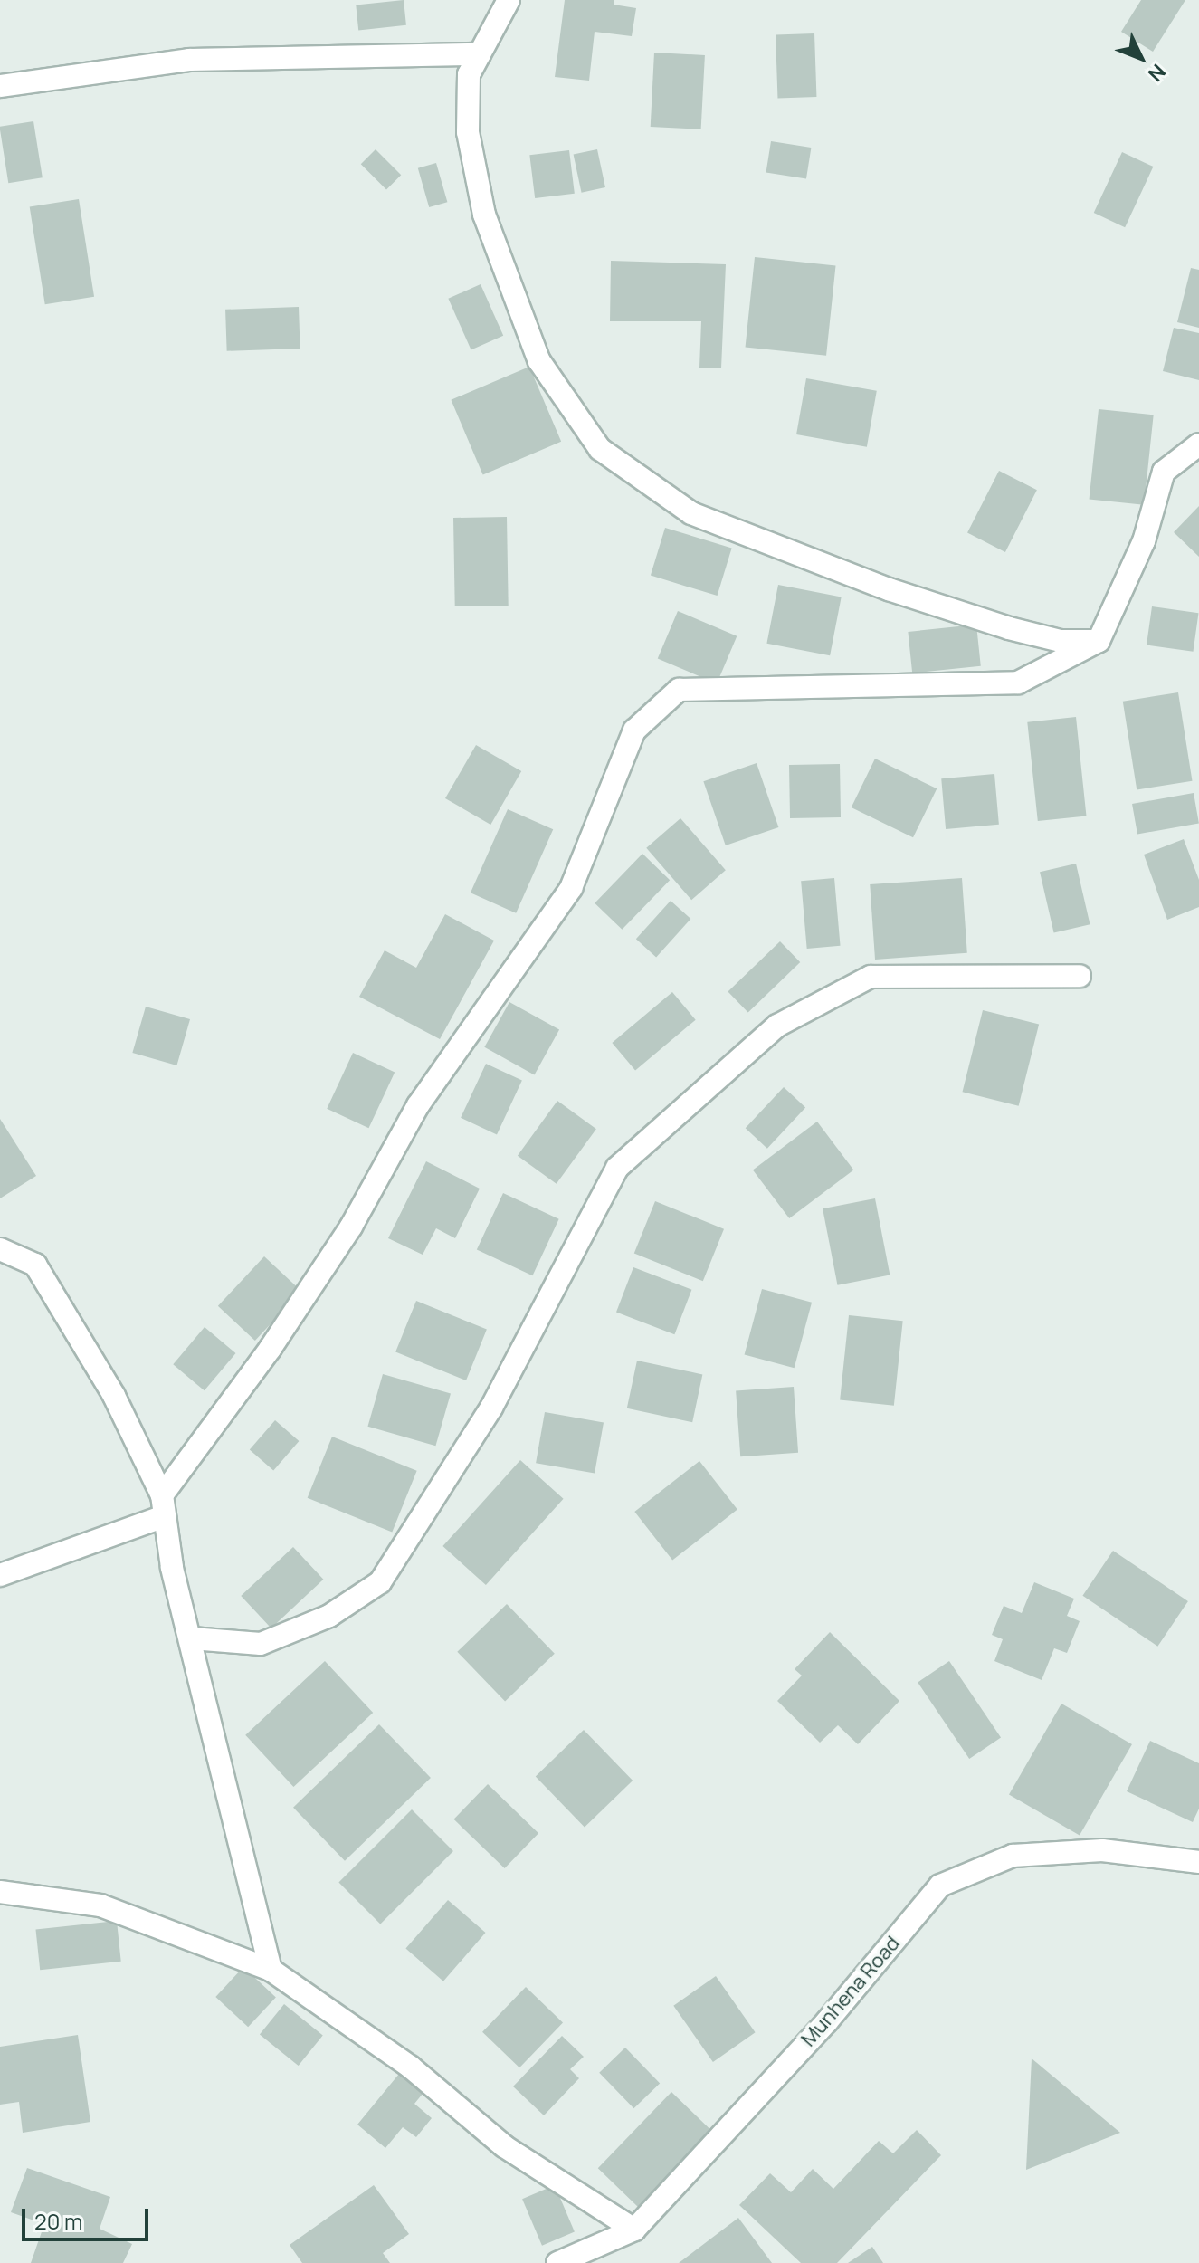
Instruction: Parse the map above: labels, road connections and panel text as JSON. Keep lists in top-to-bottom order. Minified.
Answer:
{"streets":{"street":["Munhena Road"]},"scale_bar":"20 m","north":"bottom right"}
